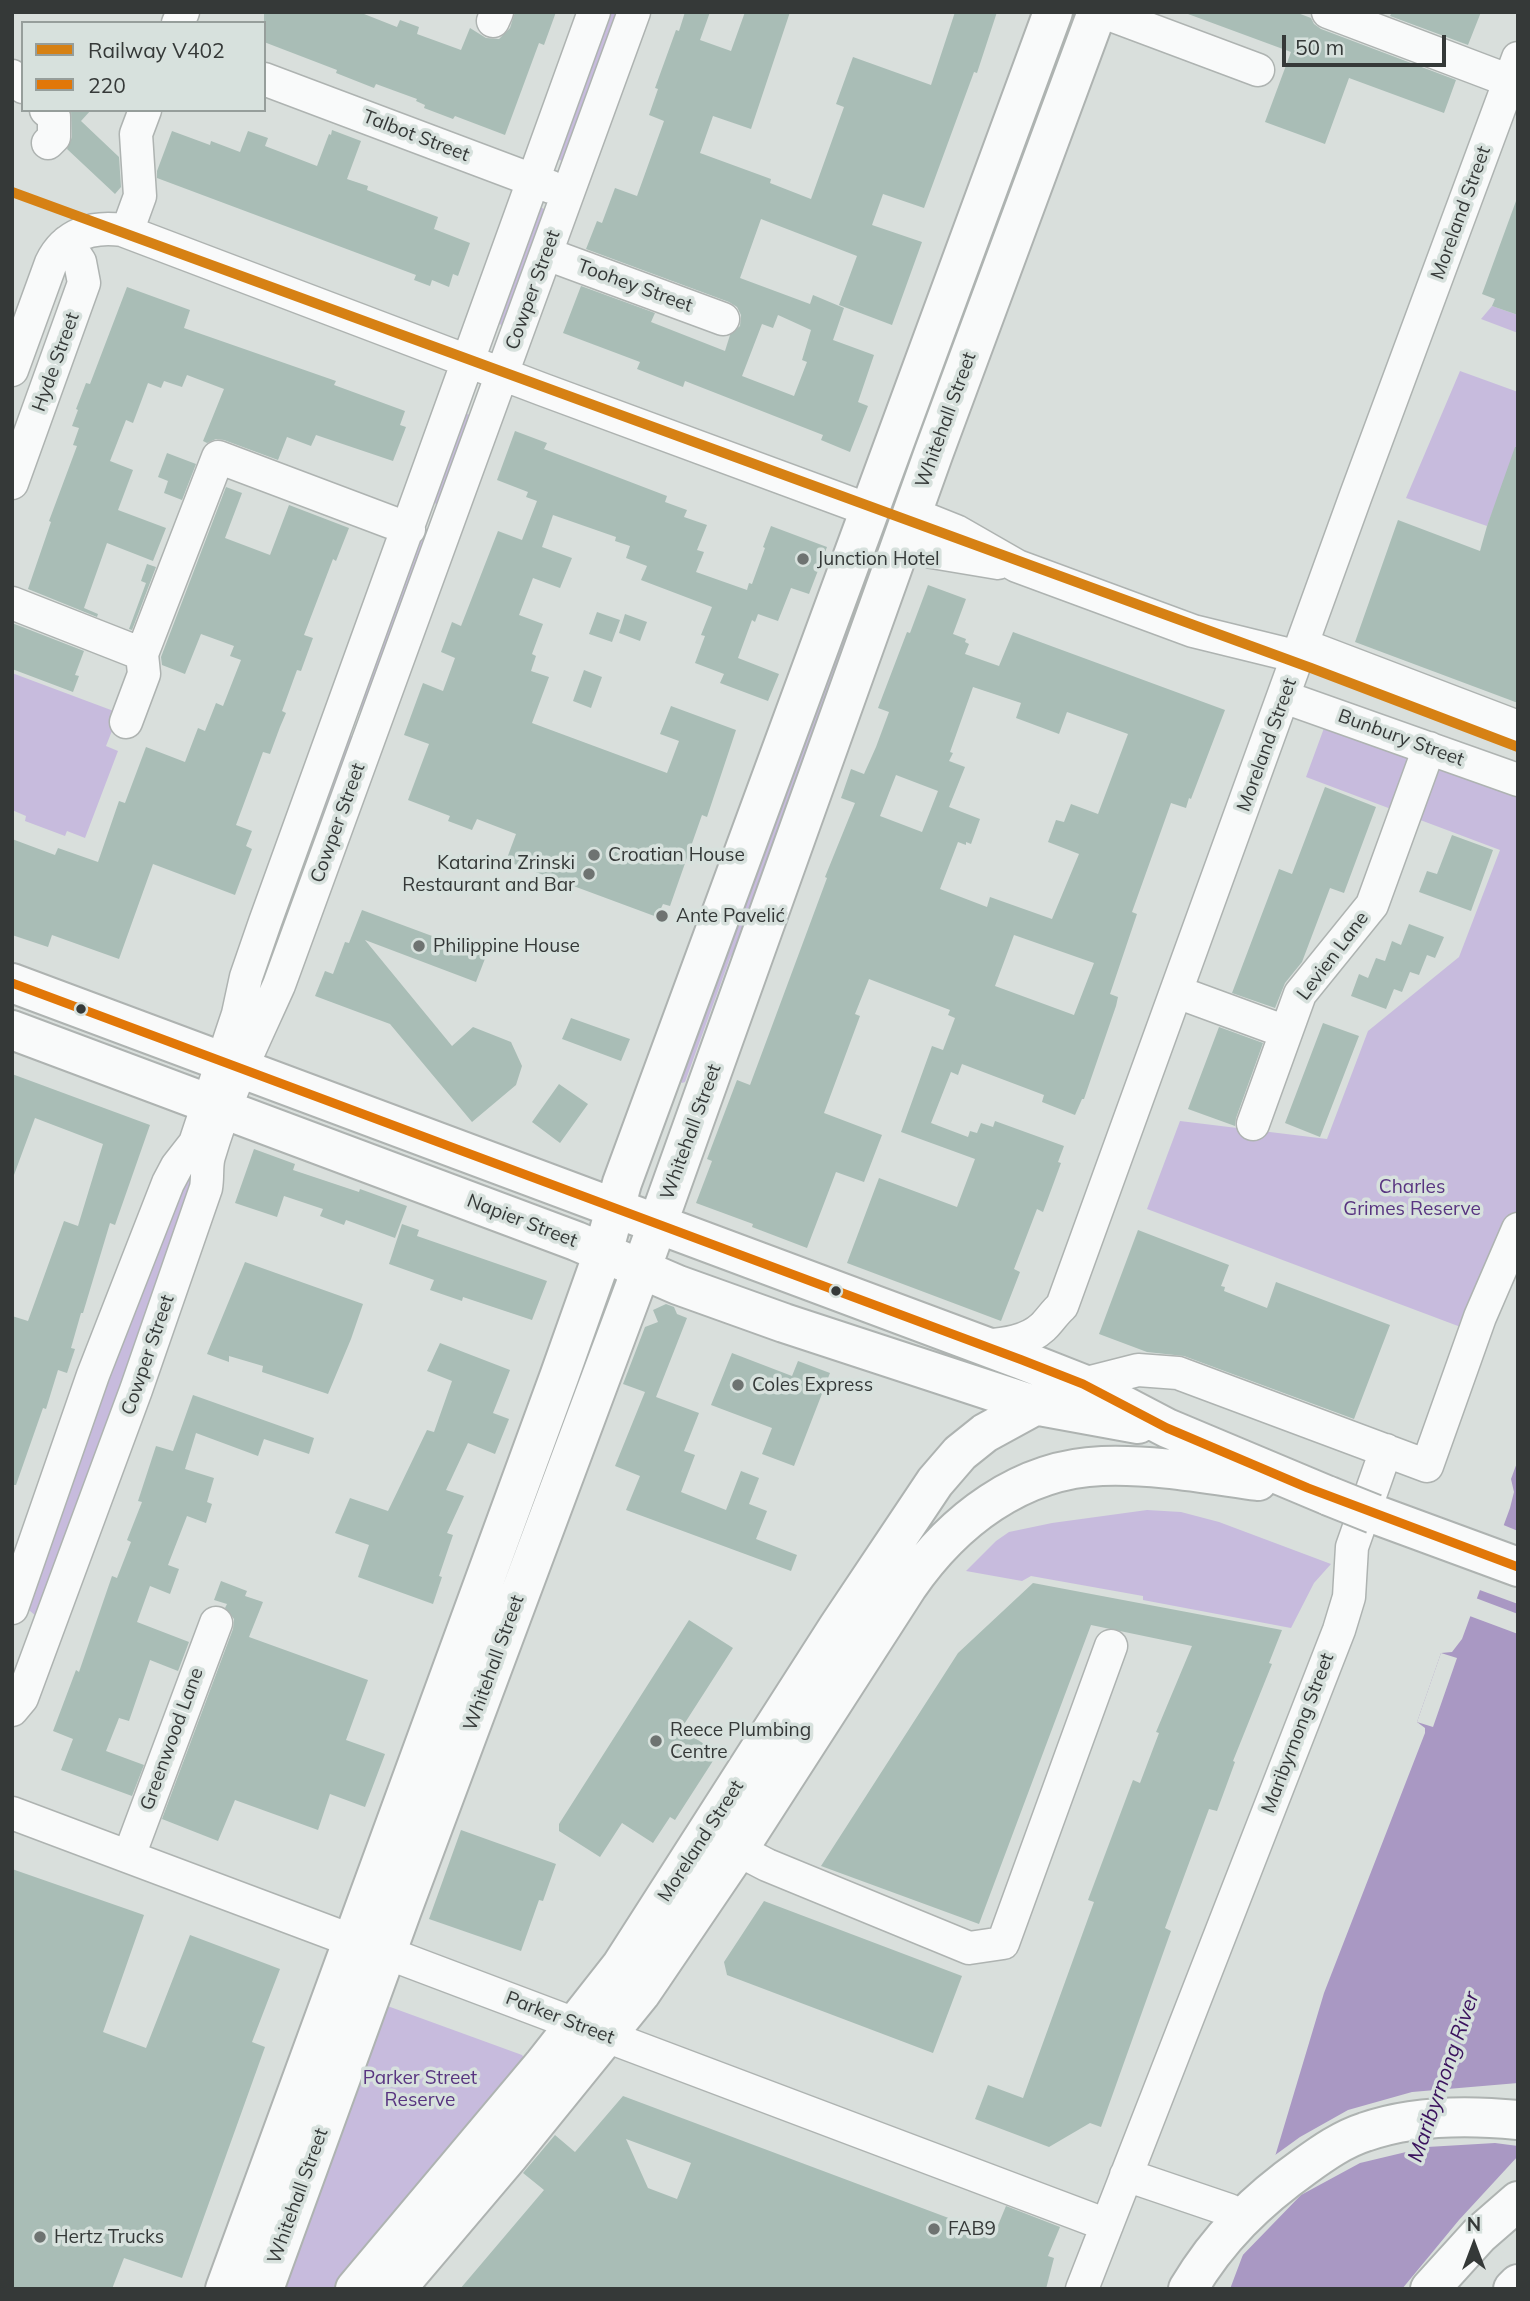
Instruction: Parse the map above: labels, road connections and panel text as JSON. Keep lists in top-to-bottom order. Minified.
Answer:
{"streets":{"main road":["Moreland Street","Whitehall Street","Bunbury Street","Napier Street"],"street":["Talbot Street","Toohey Street","Cowper Street","Hyde Street","Levien Lane","Maribyrnong Street","Greenwood Lane","Parker Street"]},"crossings":[["Talbot Street","Cowper Street"],["Moreland Street","Bunbury Street"],["Moreland Street","Napier Street"],["Moreland Street","Parker Street"],["Toohey Street","Cowper Street"],["Cowper Street","Bunbury Street"],["Cowper Street","Napier Street"],["Hyde Street","Bunbury Street"],["Whitehall Street","Bunbury Street"],["Whitehall Street","Napier Street"],["Whitehall Street","Parker Street"],["Bunbury Street","Levien Lane"],["Maribyrnong Street","Parker Street"],["Greenwood Lane","Parker Street"]],"water":["Maribyrnong River"],"parks":["Charles Grimes Reserve","Parker Street Reserve"],"places":["Junction Hotel","Croatian House","Katarina Zrinski Restaurant and Bar","Ante Pavelić","Philippine House","Coles Express","Reece Plumbing Centre","FAB9","Hertz Trucks"],"lines":["rail line V402","transit line 220"],"legend":["Railway V402","220"],"scale_bar":"50 m","north":"top"}
